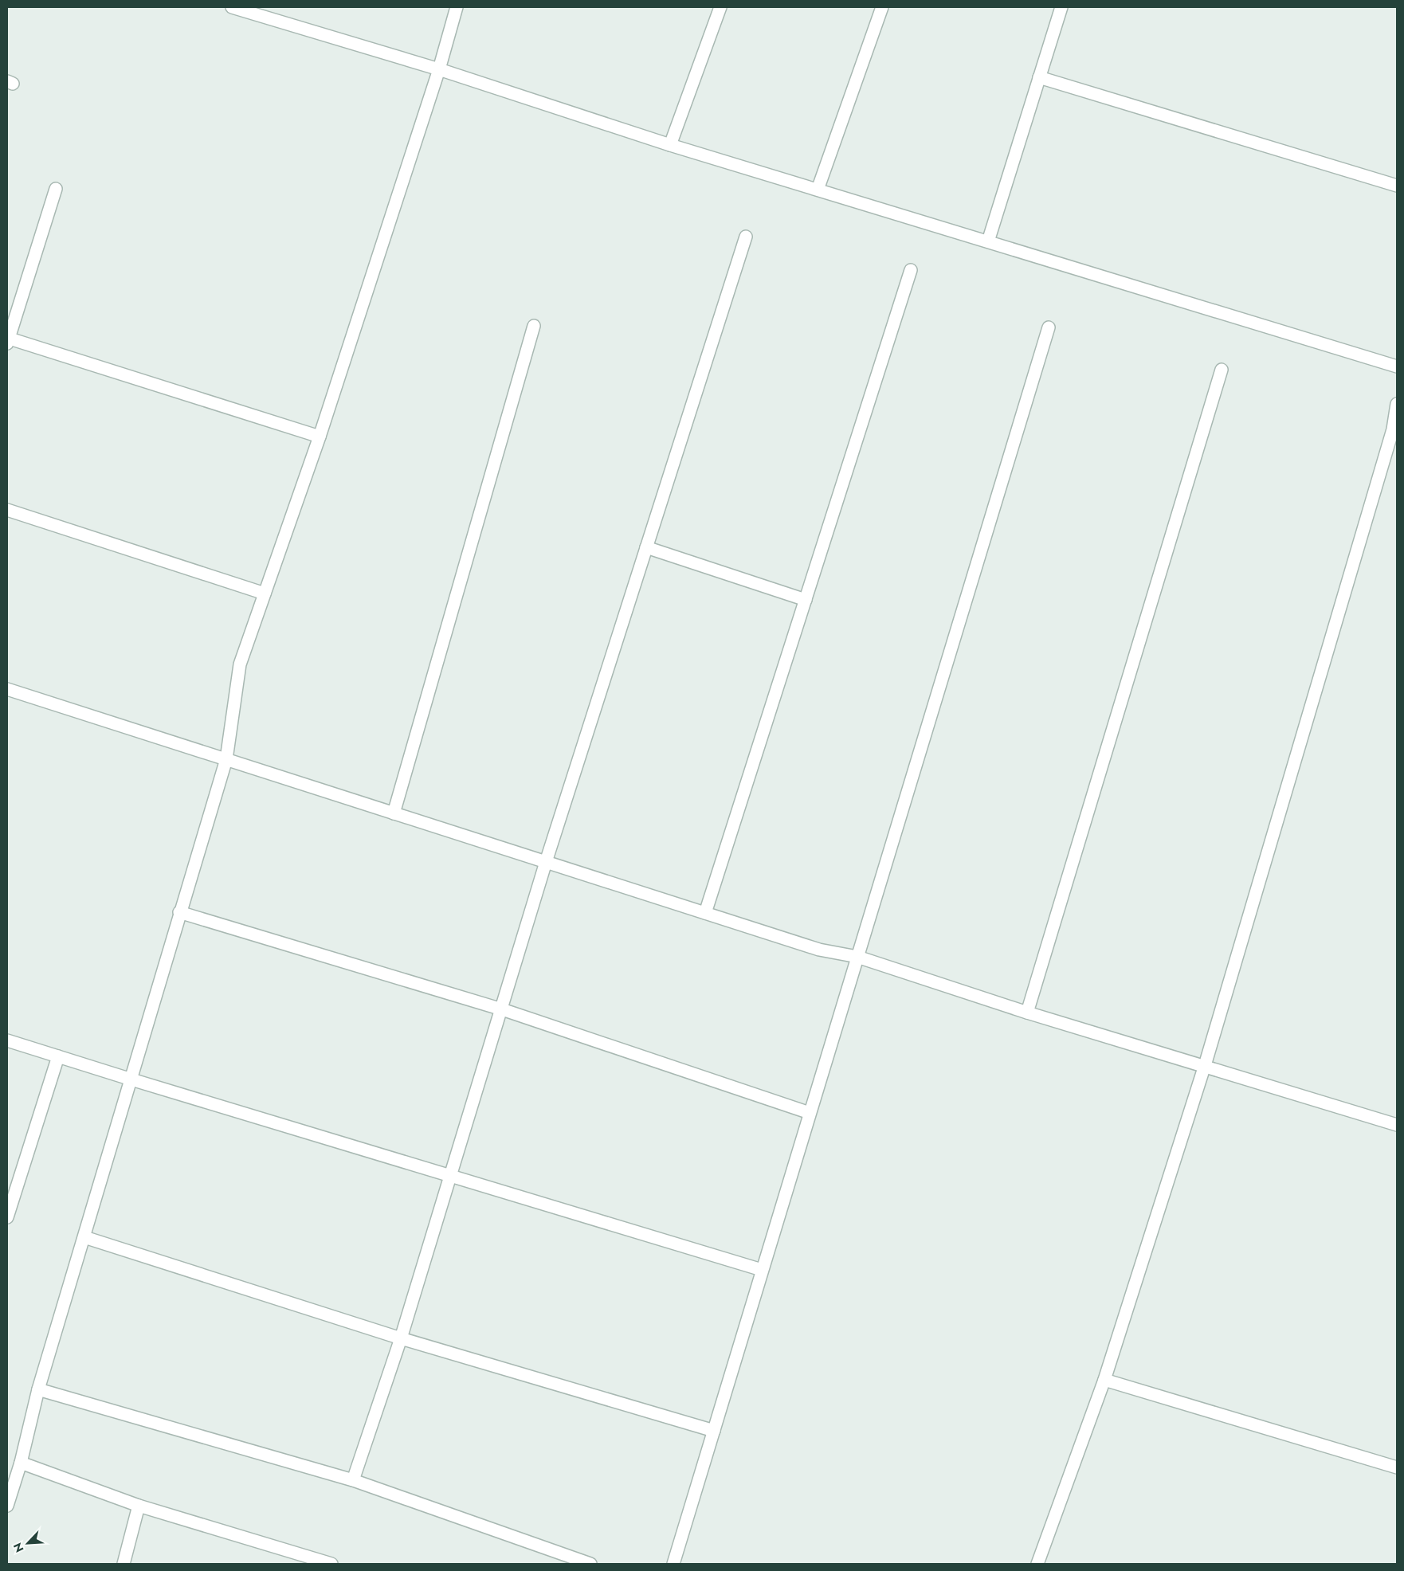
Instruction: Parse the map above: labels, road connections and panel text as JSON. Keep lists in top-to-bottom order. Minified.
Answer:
{"north":"bottom left"}
